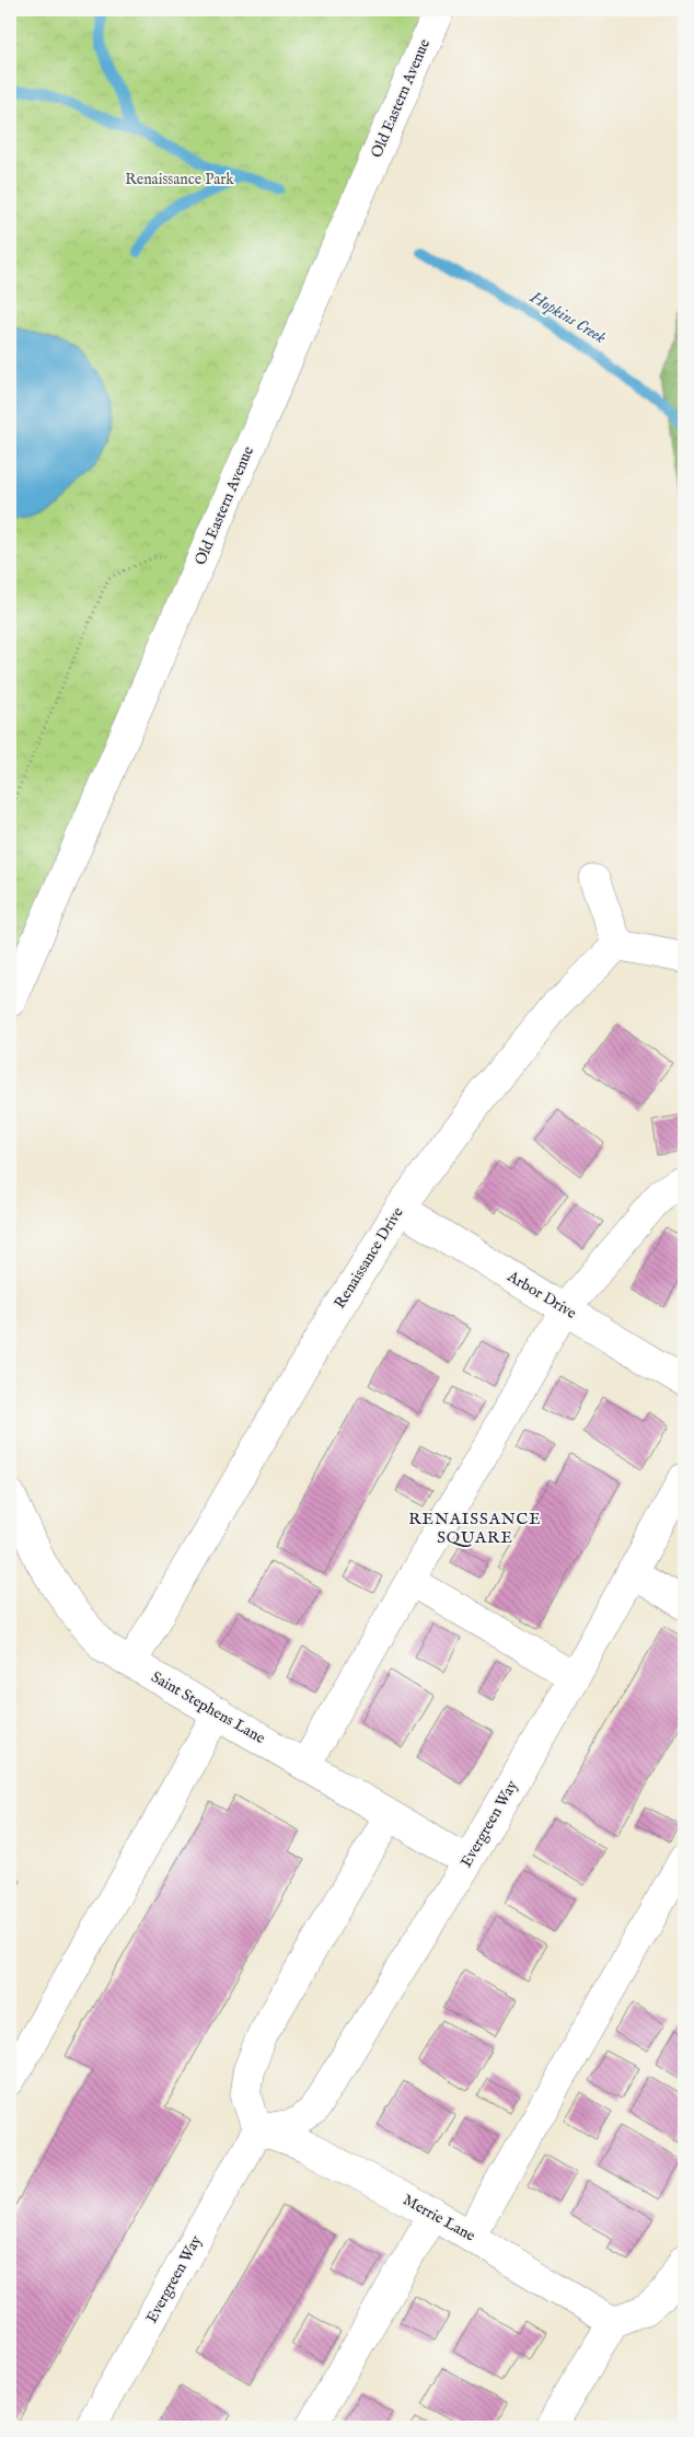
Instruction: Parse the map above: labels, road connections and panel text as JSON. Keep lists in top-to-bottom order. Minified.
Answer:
{"streets":{"street":["Old Eastern Avenue","Renaissance Drive","Arbor Drive","Saint Stephens Lane","Evergreen Way","Merrie Lane"]},"crossings":[["Renaissance Drive","Arbor Drive"],["Renaissance Drive","Saint Stephens Lane"],["Saint Stephens Lane","Evergreen Way"],["Evergreen Way","Merrie Lane"]],"districts":["RENAISSANCE SQUARE"],"water":["Hopkins Creek"],"parks":["Renaissance Park"]}
